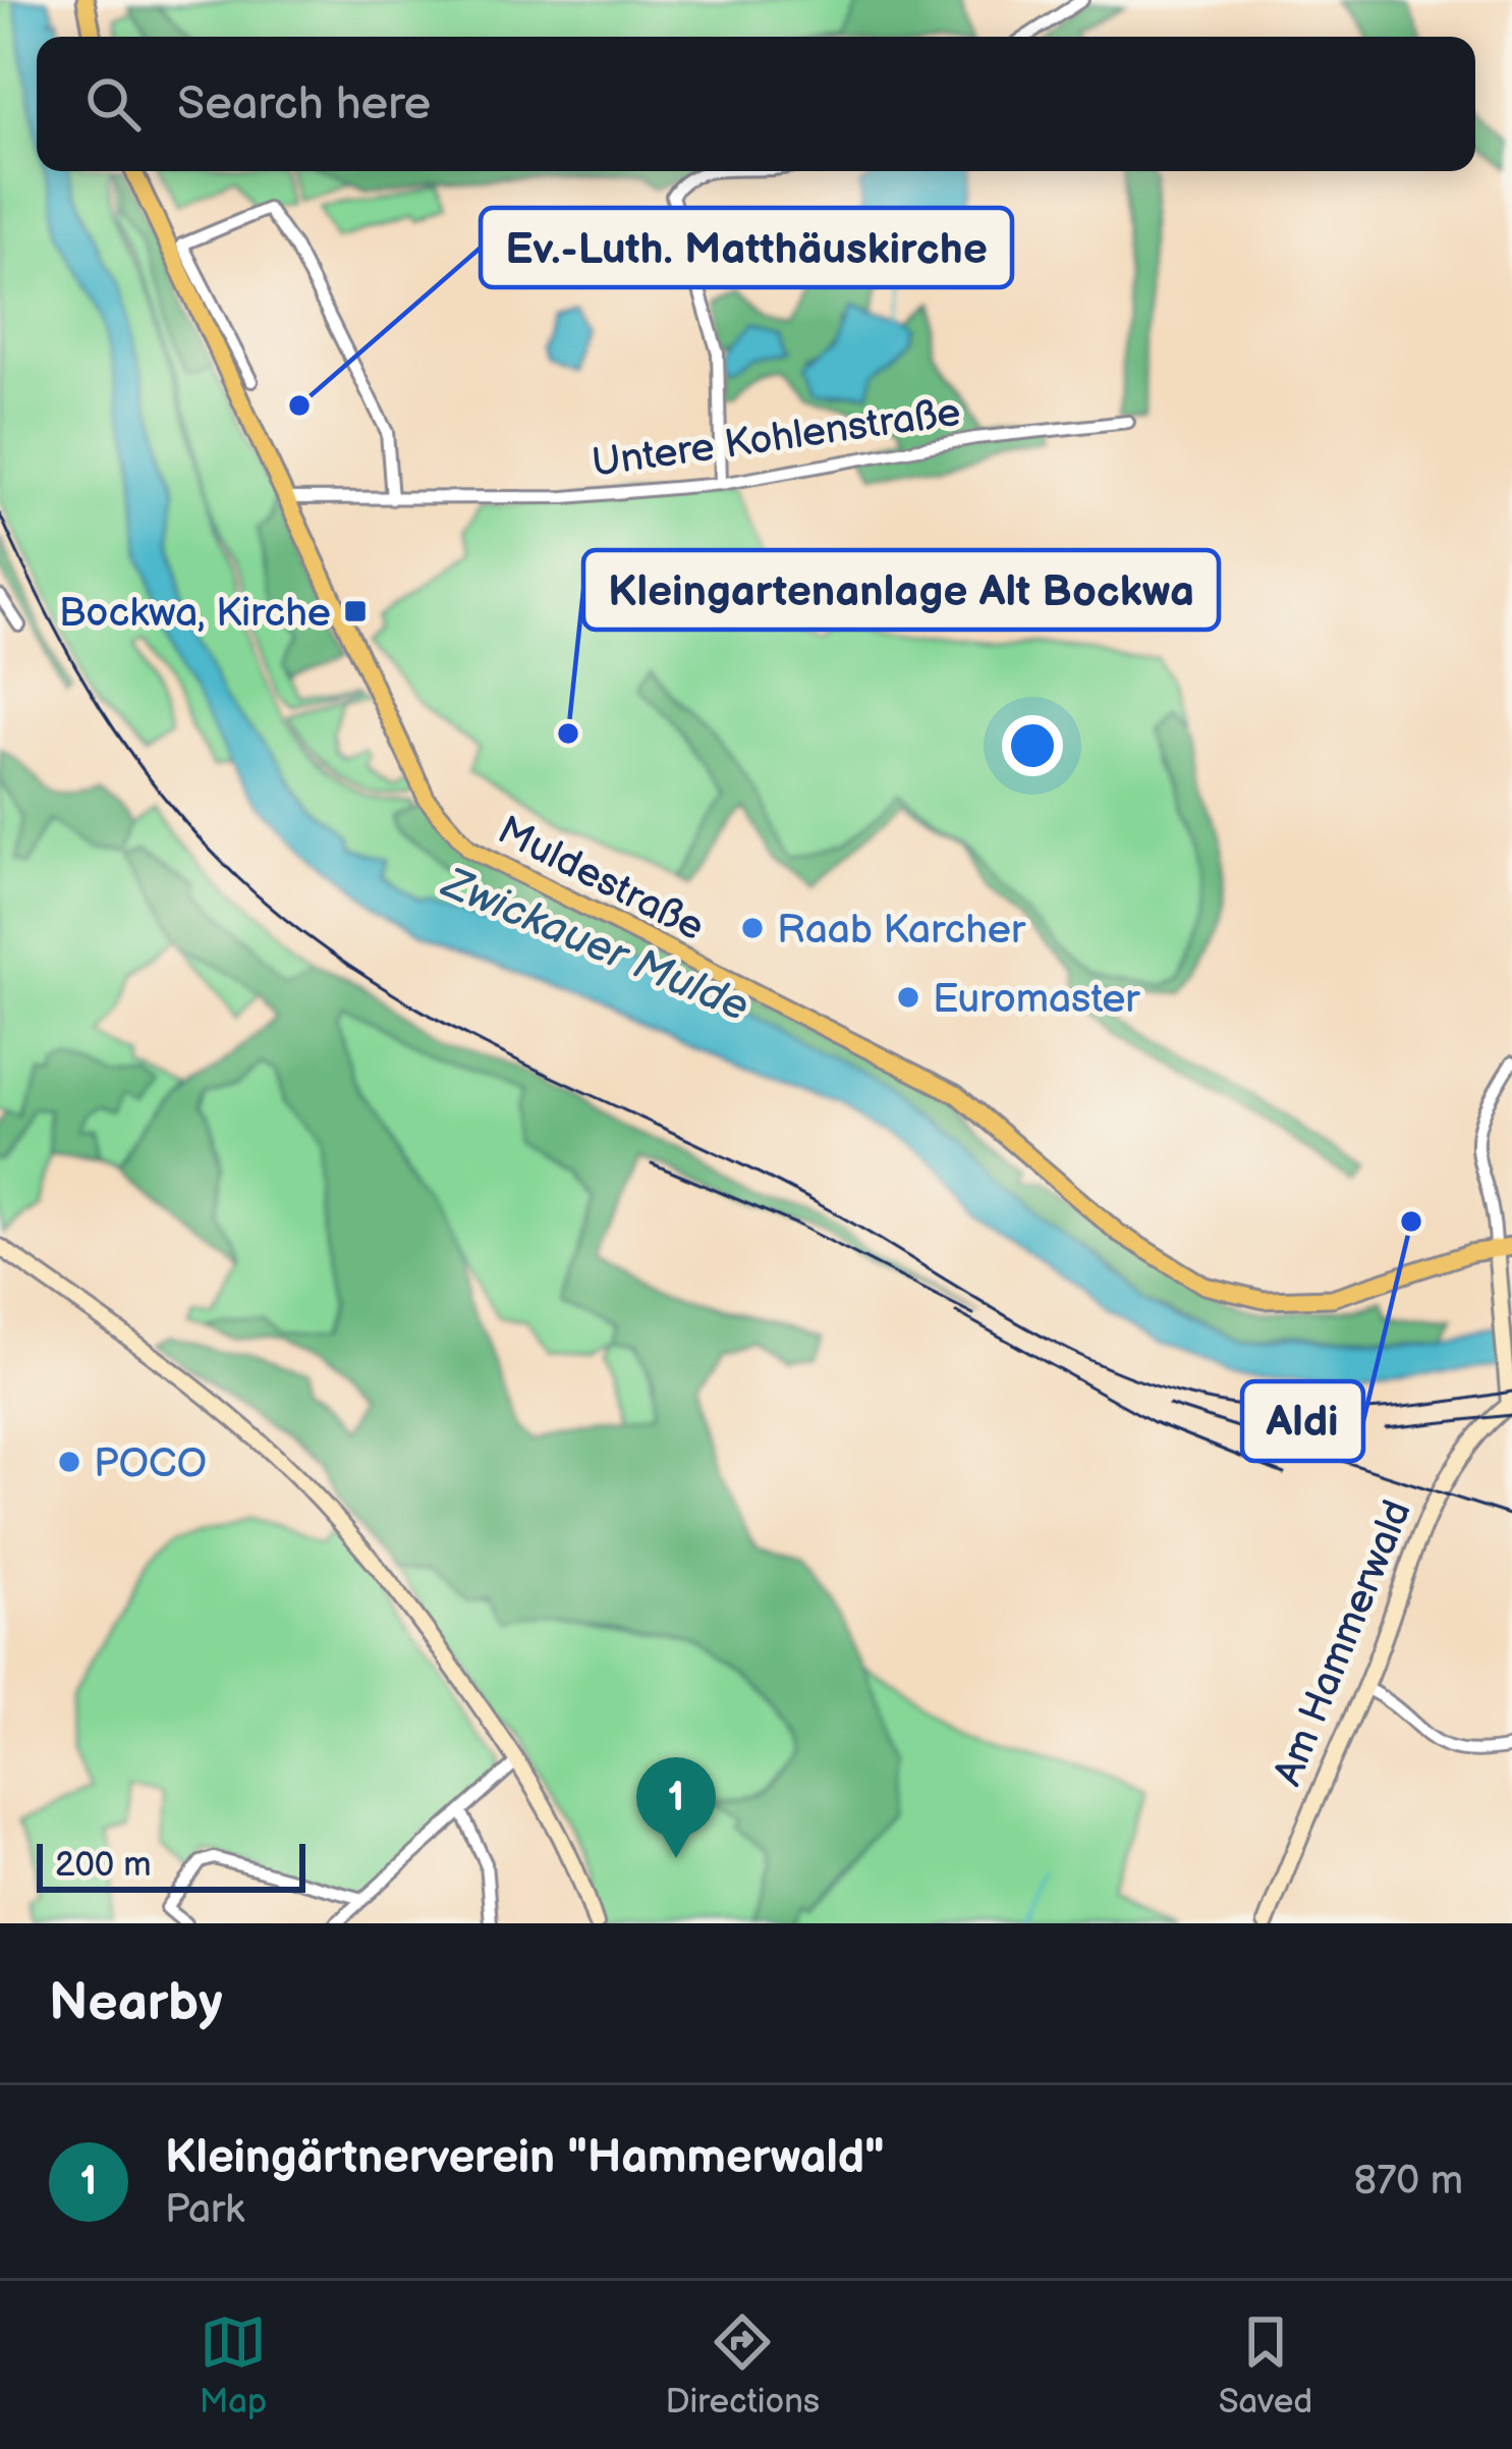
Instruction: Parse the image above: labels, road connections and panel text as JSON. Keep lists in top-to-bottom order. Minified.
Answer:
{"streets":{"main road":["Muldestraße","Am Hammerwald"],"street":["Untere Kohlenstraße"]},"crossings":[["Untere Kohlenstraße","Muldestraße"]],"water":["Zwickauer Mulde"],"places":{"other":["Ev.-Luth. Matthäuskirche","Kleingartenanlage Alt Bockwa","Raab Karcher","Euromaster","Aldi","POCO"],"transit":["Bockwa, Kirche"]},"scale_bar":"200 m","page":{"search":"Search here","pins":"1","scale":"200 m","heading":"Nearby","list":[{"mark":"1","name":"Kleingärtnerverein \"Hammerwald\"","note":"Park","value":"870 m"}],"nav":["Map","Directions","Saved"]}}
